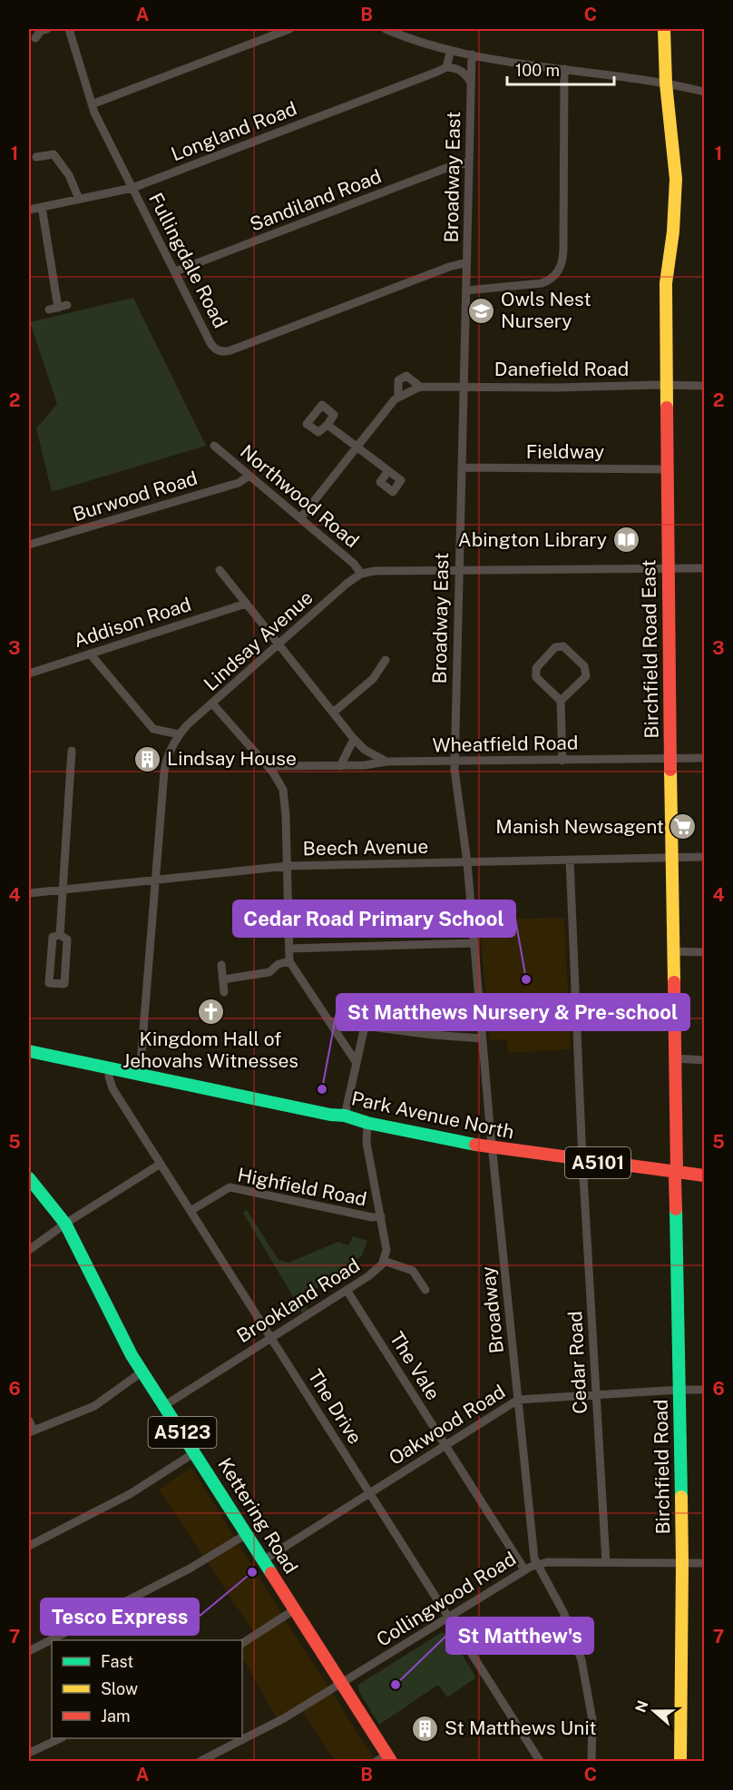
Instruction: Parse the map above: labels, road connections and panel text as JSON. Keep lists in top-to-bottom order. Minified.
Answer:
{"streets":{"street":["Longland Road","Broadway East","Sandiland Road","Fullingdale Road","Danefield Road","Fieldway","Burwood Road","Northwood Road","Addison Road","Lindsay Avenue","Birchfield Road East","Wheatfield Road","Beech Avenue","Park Avenue North","A5101","Highfield Road","Brookland Road","Broadway","Cedar Road","The Vale","The Drive","Oakwood Road","A5123","Birchfield Road","Kettering Road","Collingwood Road"]},"crossings":[["Longland Road","Fullingdale Road"],["Broadway East","Sandiland Road"],["Broadway East","Fullingdale Road"],["Broadway East","Danefield Road"],["Broadway East","Fieldway"],["Broadway East","Wheatfield Road"],["Broadway East","Beech Avenue"],["Broadway East","Park Avenue North"],["Broadway East","Broadway"],["Sandiland Road","Fullingdale Road"],["Danefield Road","Northwood Road"],["Danefield Road","Birchfield Road East"],["Fieldway","Birchfield Road East"],["Burwood Road","Northwood Road"],["Northwood Road","Lindsay Avenue"],["Lindsay Avenue","Beech Avenue"],["Lindsay Avenue","Park Avenue North"],["Birchfield Road East","Wheatfield Road"],["Birchfield Road East","Beech Avenue"],["Birchfield Road East","Park Avenue North"],["Birchfield Road East","Birchfield Road"],["Beech Avenue","Cedar Road"],["Park Avenue North","Brookland Road"],["Park Avenue North","Broadway"],["Park Avenue North","Cedar Road"],["Park Avenue North","The Drive"],["Park Avenue North","Birchfield Road"],["Highfield Road","Brookland Road"],["Highfield Road","The Drive"],["Brookland Road","The Vale"],["Brookland Road","The Drive"],["Brookland Road","Kettering Road"],["Broadway","Oakwood Road"],["Broadway","Collingwood Road"],["Cedar Road","Oakwood Road"],["Cedar Road","Collingwood Road"],["The Vale","Oakwood Road"],["The Vale","Collingwood Road"],["The Drive","Oakwood Road"],["The Drive","Collingwood Road"],["Oakwood Road","Birchfield Road"],["Oakwood Road","Kettering Road"],["Birchfield Road","Collingwood Road"],["Kettering Road","Collingwood Road"]],"places":{"school or university":["Owls Nest Nursery"],"library":["Abington Library"],"building":["Lindsay House","St Matthews Unit"],"supermarket":["Manish Newsagent"],"other":["Cedar Road Primary School","St Matthews Nursery & Pre-school","Tesco Express","St Matthew's"],"church":["Kingdom Hall of Jehovahs Witnesses"]},"legend":["Fast","Slow","Jam"],"scale_bar":"100 m","north":"left","grid":{"columns":["A","B","C"],"rows":["1","2","3","4","5","6","7"]}}
